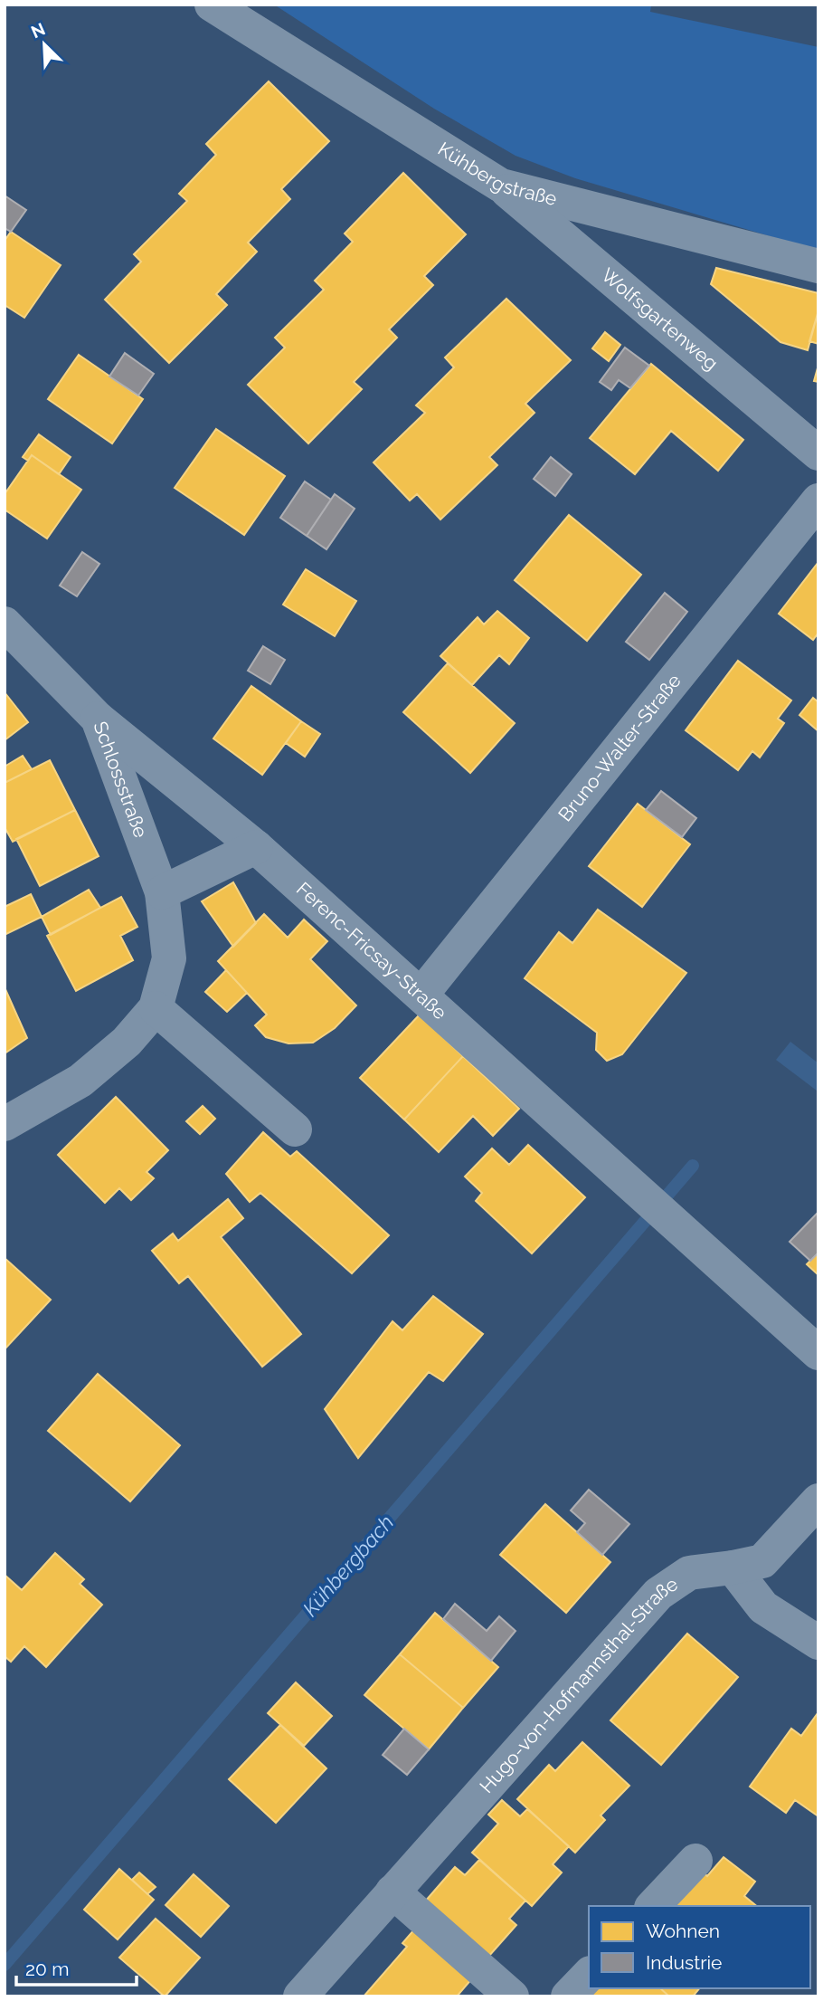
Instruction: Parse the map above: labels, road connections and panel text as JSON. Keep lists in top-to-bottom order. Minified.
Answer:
{"streets":{"street":["Kühbergstraße","Wolfsgartenweg","Bruno-Walter-Straße","Schlossstraße","Ferenc-Fricsay-Straße","Hugo-von-Hofmannsthal-Straße"]},"crossings":[["Kühbergstraße","Wolfsgartenweg"],["Bruno-Walter-Straße","Ferenc-Fricsay-Straße"],["Schlossstraße","Ferenc-Fricsay-Straße"]],"water":["Kühbergbach"],"legend":["Wohnen","Industrie"],"scale_bar":"20 m","north":"top left"}
